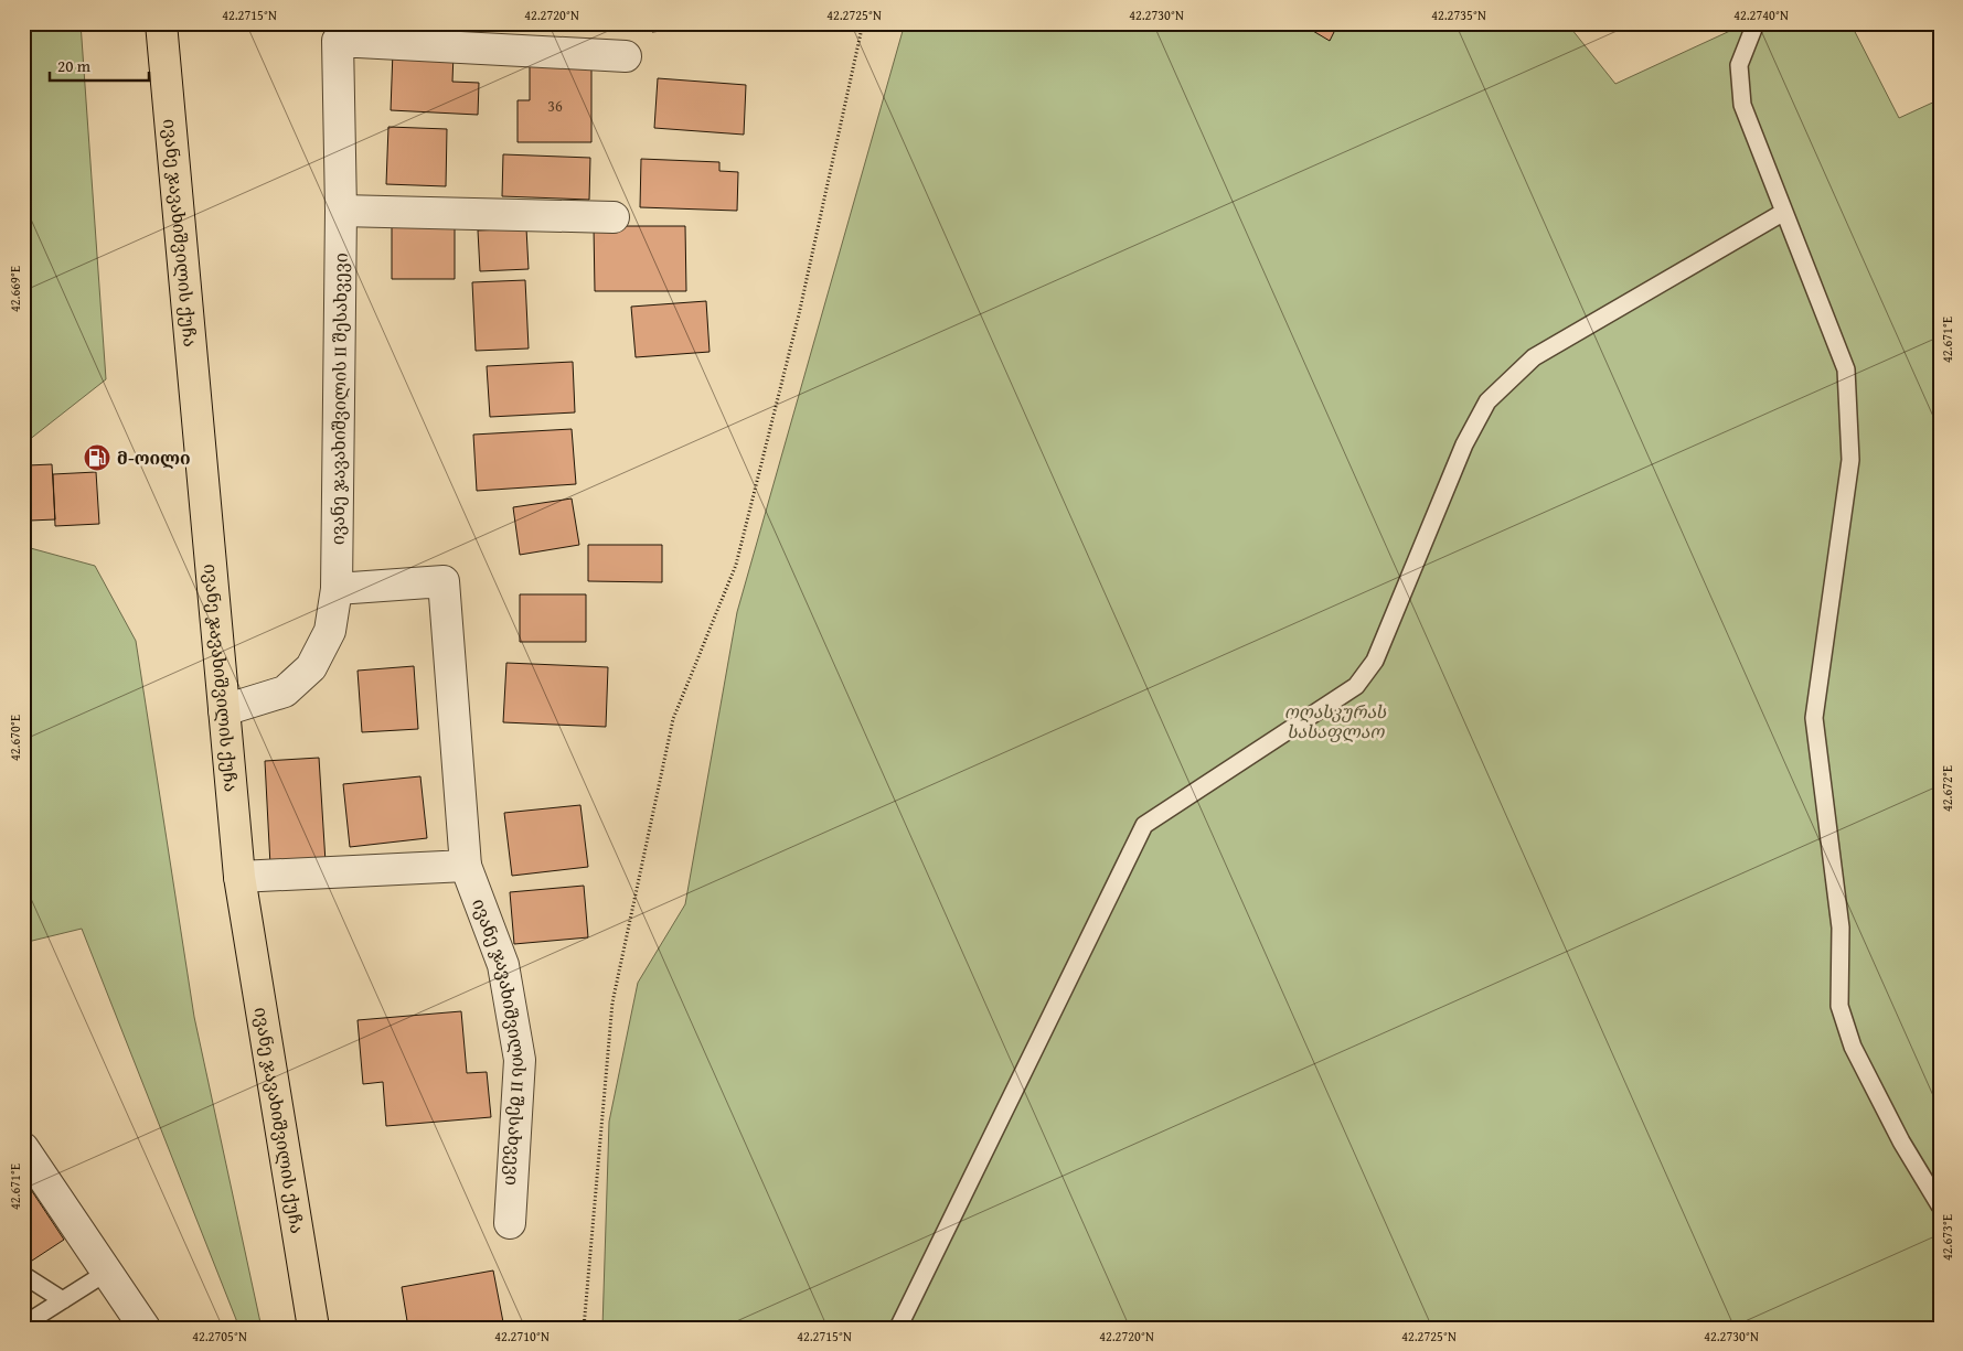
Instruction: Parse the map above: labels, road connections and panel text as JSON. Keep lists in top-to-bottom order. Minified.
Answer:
{"streets":{"main road":["ივანე ჯავახიშვილის ქუჩა"],"street":["ივანე ჯავახიშვილის II შესახვევი"]},"crossings":[["ივანე ჯავახიშვილის ქუჩა","ივანე ჯავახიშვილის II შესახვევი"]],"parks":["ოღასკურას სასაფლაო"],"places":{"fuel station":["მ-ოილი"]},"house_numbers":["36"],"scale_bar":"20 m","coordinates":["42.2715°N","42.2720°N","42.2725°N","42.2730°N","42.2735°N","42.2740°N","42.669°E","42.671°E","42.670°E","42.672°E","42.673°E","42.2705°N","42.2710°N"]}
